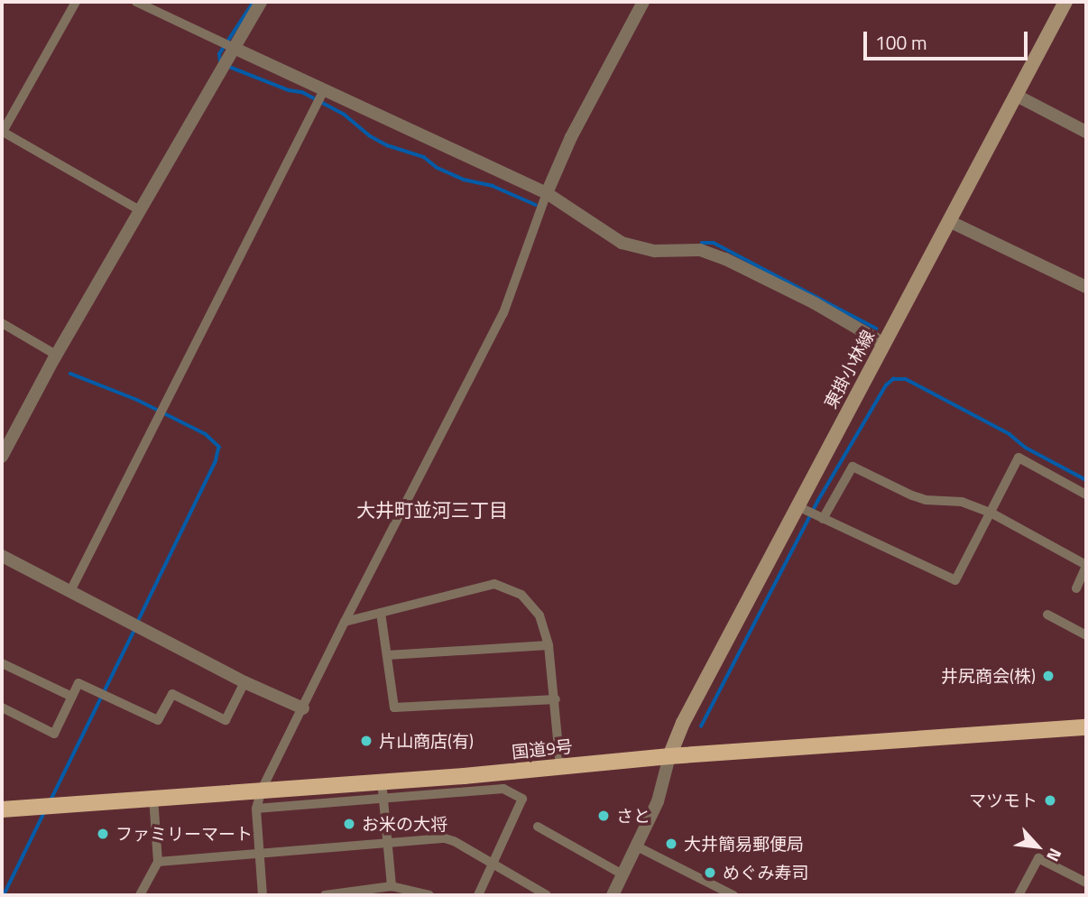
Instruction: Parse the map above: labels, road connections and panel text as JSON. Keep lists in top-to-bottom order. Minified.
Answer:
{"streets":{"highway":["国道9号"],"main road":["東掛小林線"]},"crossings":[["東掛小林線","国道9号"]],"districts":["大井町並河三丁目"],"places":["井尻商会(株)","片山商店(有)","マツモト","さと","お米の大将","ファミリーマート","大井簡易郵便局","めぐみ寿司"],"scale_bar":"100 m","north":"bottom right"}
